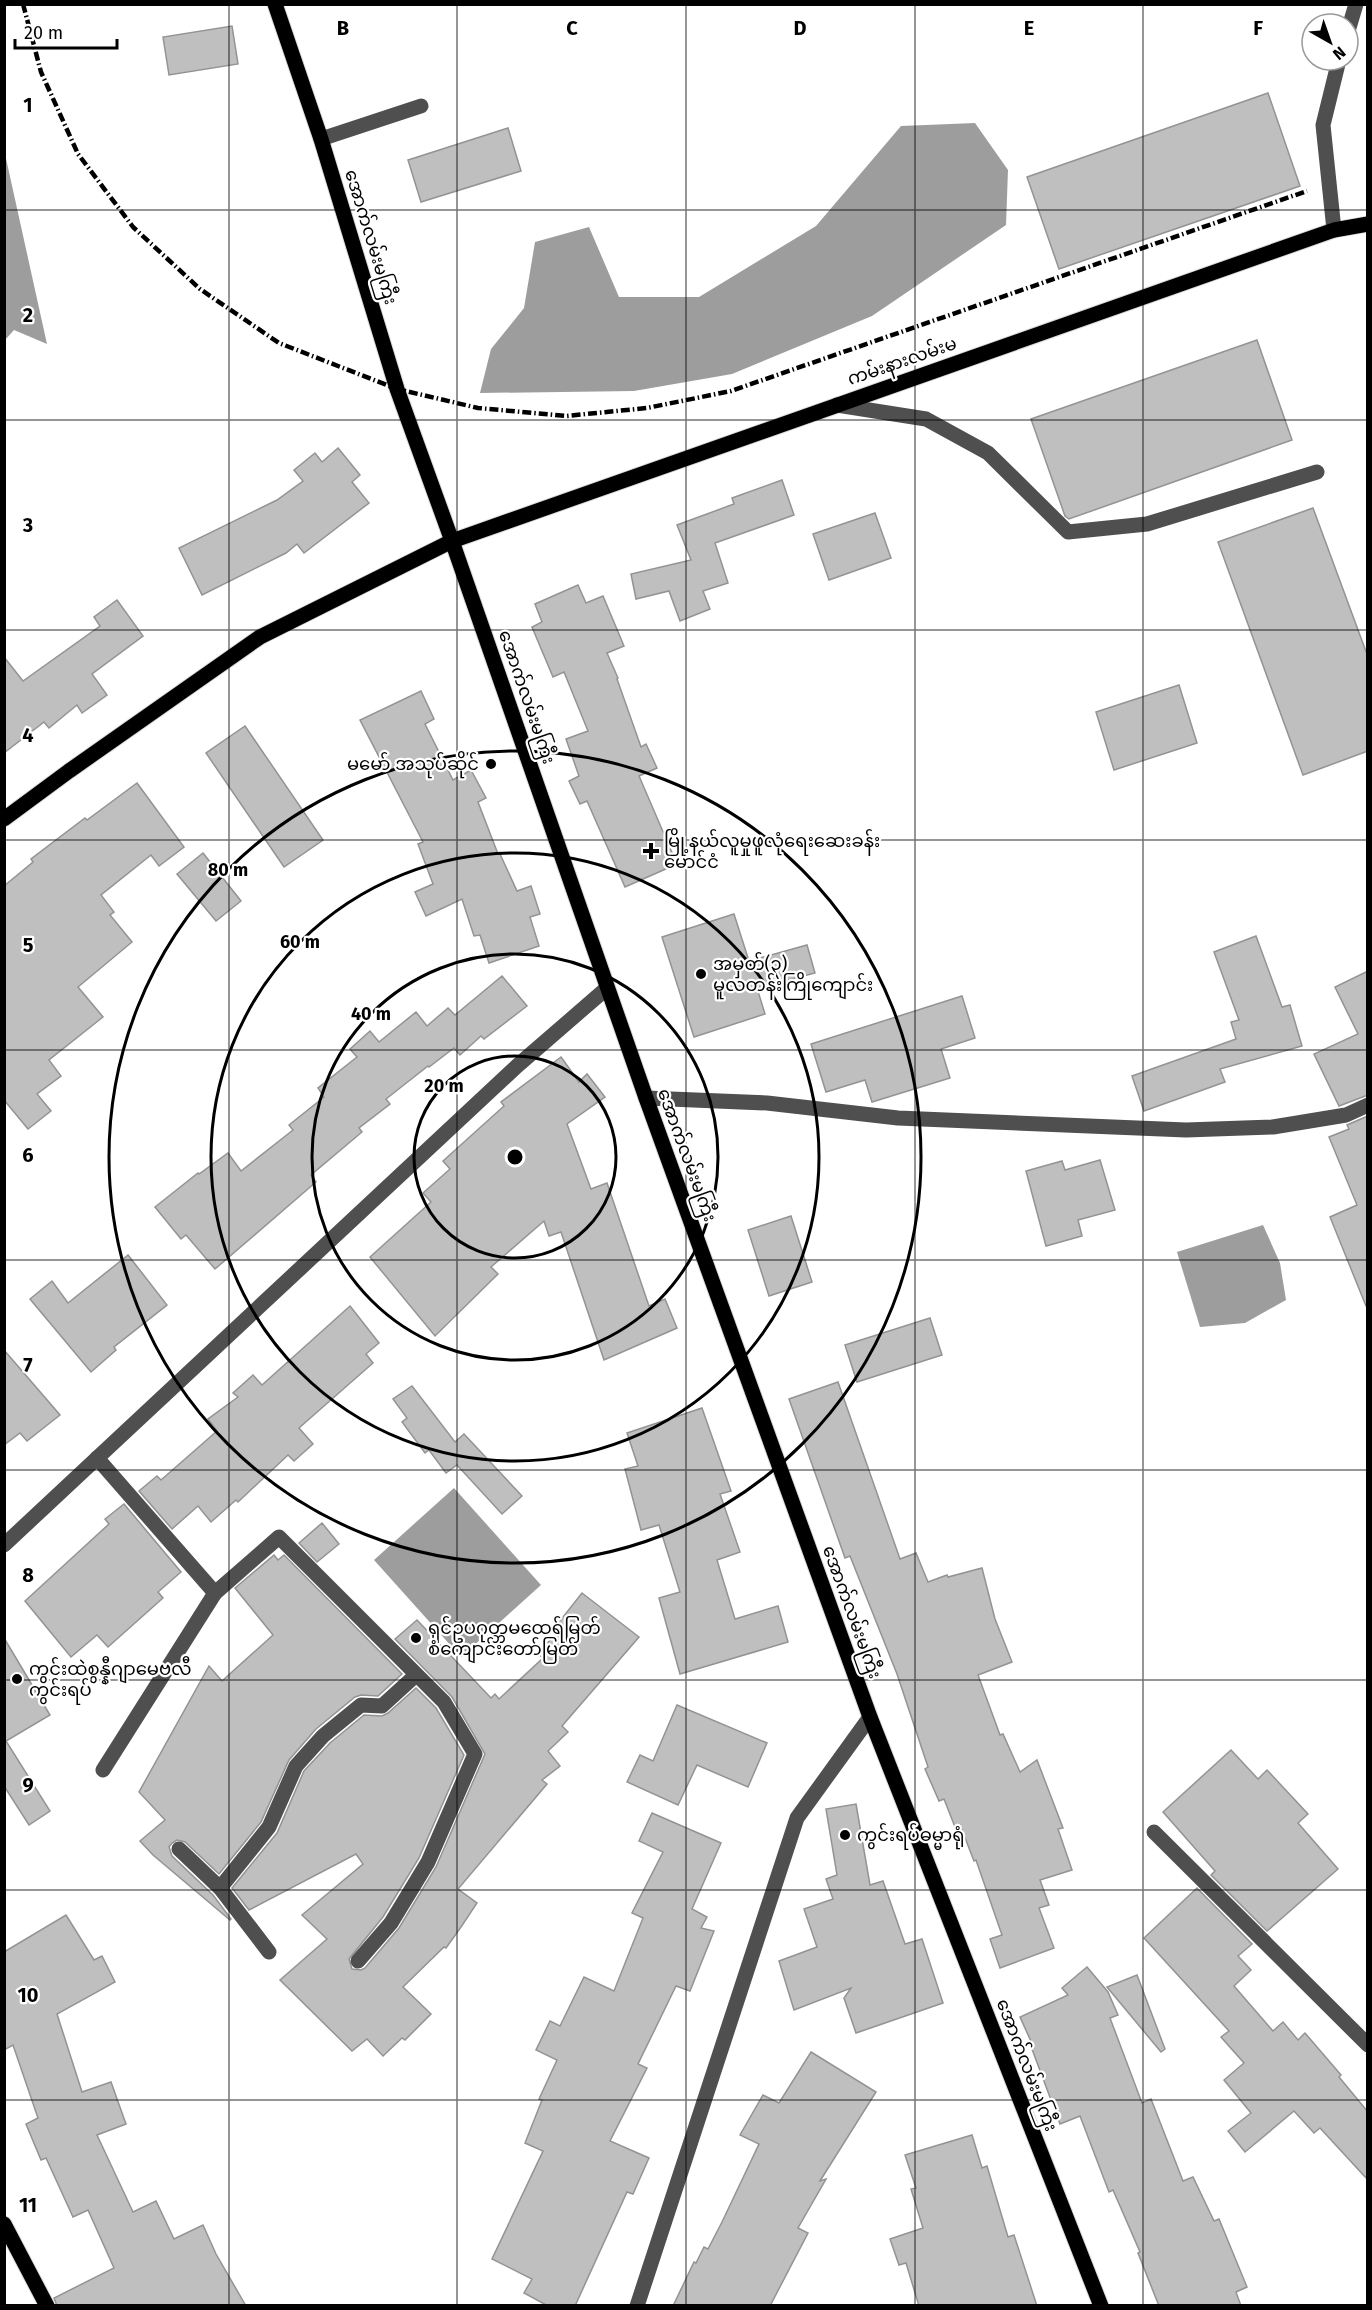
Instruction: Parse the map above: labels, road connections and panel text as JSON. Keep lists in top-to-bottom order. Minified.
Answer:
{"streets":{"main road":["အောက်လမ်းမကြီး","ကမ်းနားလမ်းမ"]},"crossings":[["အောက်လမ်းမကြီး","ကမ်းနားလမ်းမ"]],"places":{"other":["မမော် အသုပ်ဆိုင်","အမှတ်(၃) မူလတန်းကြိုကျောင်း","ရှင်ဥပဂုတ္တမထေရ်မြတ် စံကျောင်းတော်မြတ်","ကွင်းထဲစွန္နီဂျာမေဗလီ ကွင်းရပ်","ကွင်းရပ်ဓမ္မာရုံ"],"health":["မြို့နယ်လူမှုဖူလုံရေးဆေးခန်း မောင်ငံ"]},"scale_bar":"20 m","north":"bottom right","grid":{"columns":["B","C","D","E","F"],"rows":["1","2","3","4","5","6","7","8","9","10","11"]},"rings":["80 m","60 m","40 m","20 m"]}
